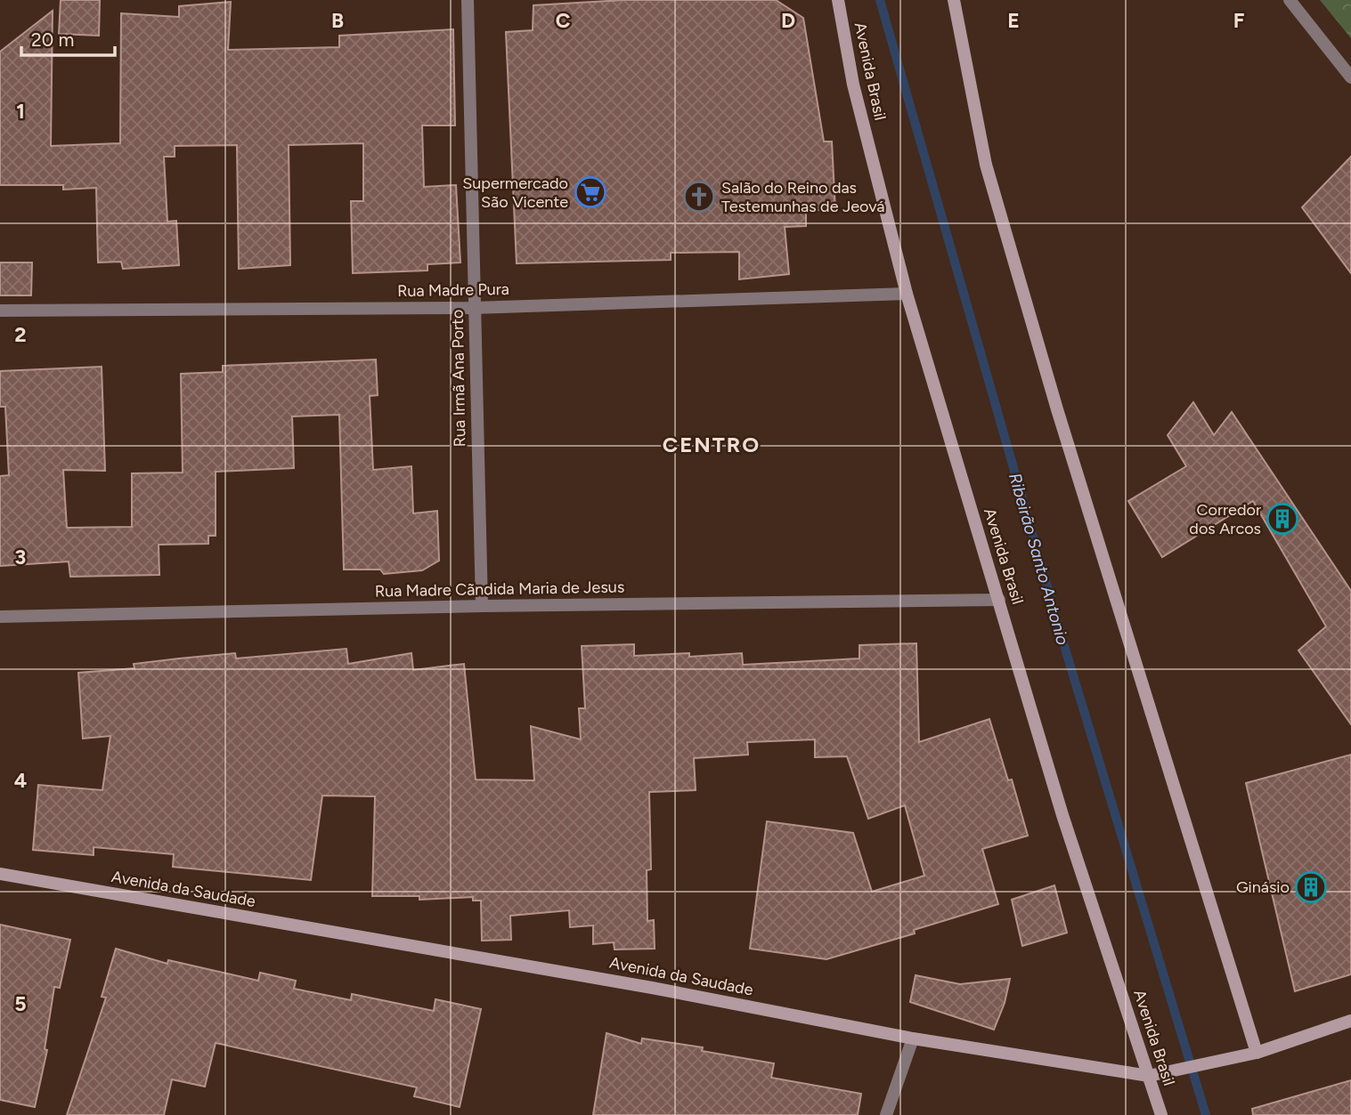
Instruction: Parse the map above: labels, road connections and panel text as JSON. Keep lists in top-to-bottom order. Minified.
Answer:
{"streets":{"main road":["Avenida Brasil","Avenida da Saudade"],"street":["Rua Madre Pura","Rua Irmã Ana Porto","Rua Madre Cãndida Maria de Jesus"]},"crossings":[["Avenida Brasil","Rua Madre Pura"],["Avenida Brasil","Rua Madre Cãndida Maria de Jesus"],["Avenida Brasil","Avenida da Saudade"],["Rua Madre Pura","Rua Irmã Ana Porto"],["Rua Irmã Ana Porto","Rua Madre Cãndida Maria de Jesus"]],"districts":["CENTRO"],"water":["Ribeirão Santo Antonio"],"places":{"supermarket":["Supermercado São Vicente"],"church":["Salão do Reino das Testemunhas de Jeová"],"building":["Corredor dos Arcos","Ginásio"]},"scale_bar":"20 m","grid":{"columns":["B","C","D","E","F"],"rows":["1","2","3","4","5"]}}
